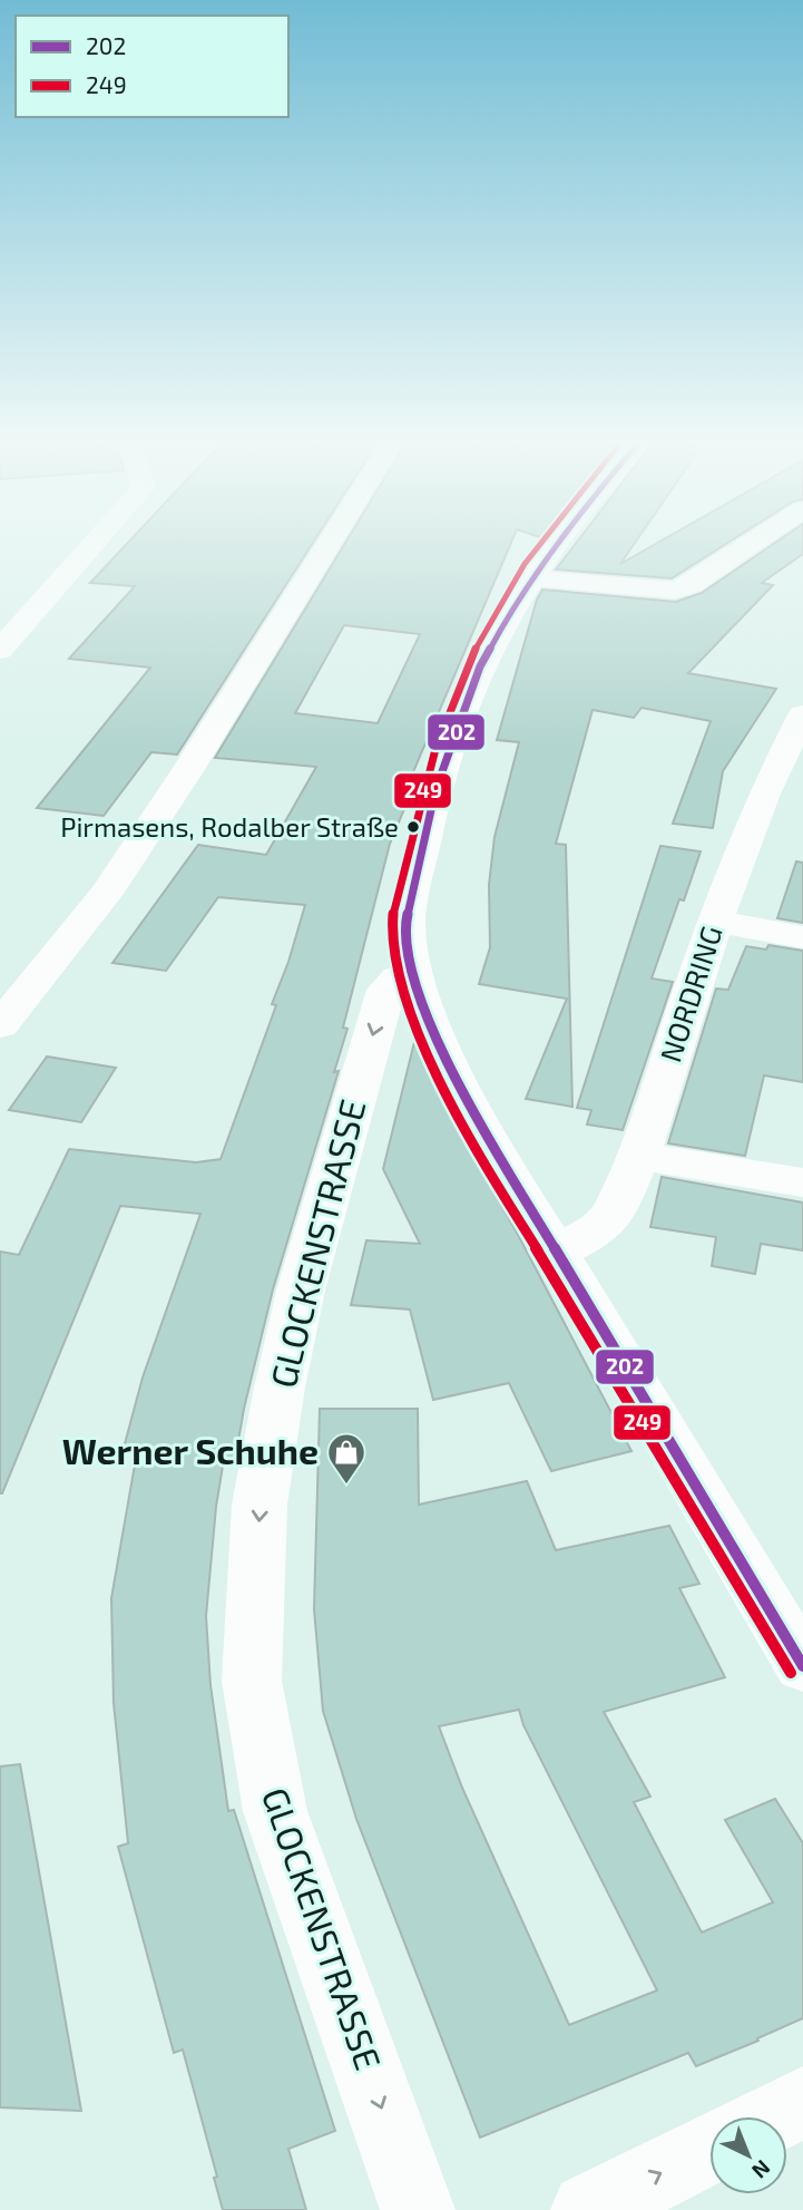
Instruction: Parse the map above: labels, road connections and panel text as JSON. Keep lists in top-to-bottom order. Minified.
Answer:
{"streets":{"street":["NORDRING","GLOCKENSTRASSE"]},"one_way":["GLOCKENSTRASSE"],"places":{"other":["Pirmasens, Rodalber Straße"],"shop":["Werner Schuhe"]},"lines":["transit line 202","transit line 249"],"legend":["202","249"],"north":"bottom right"}
